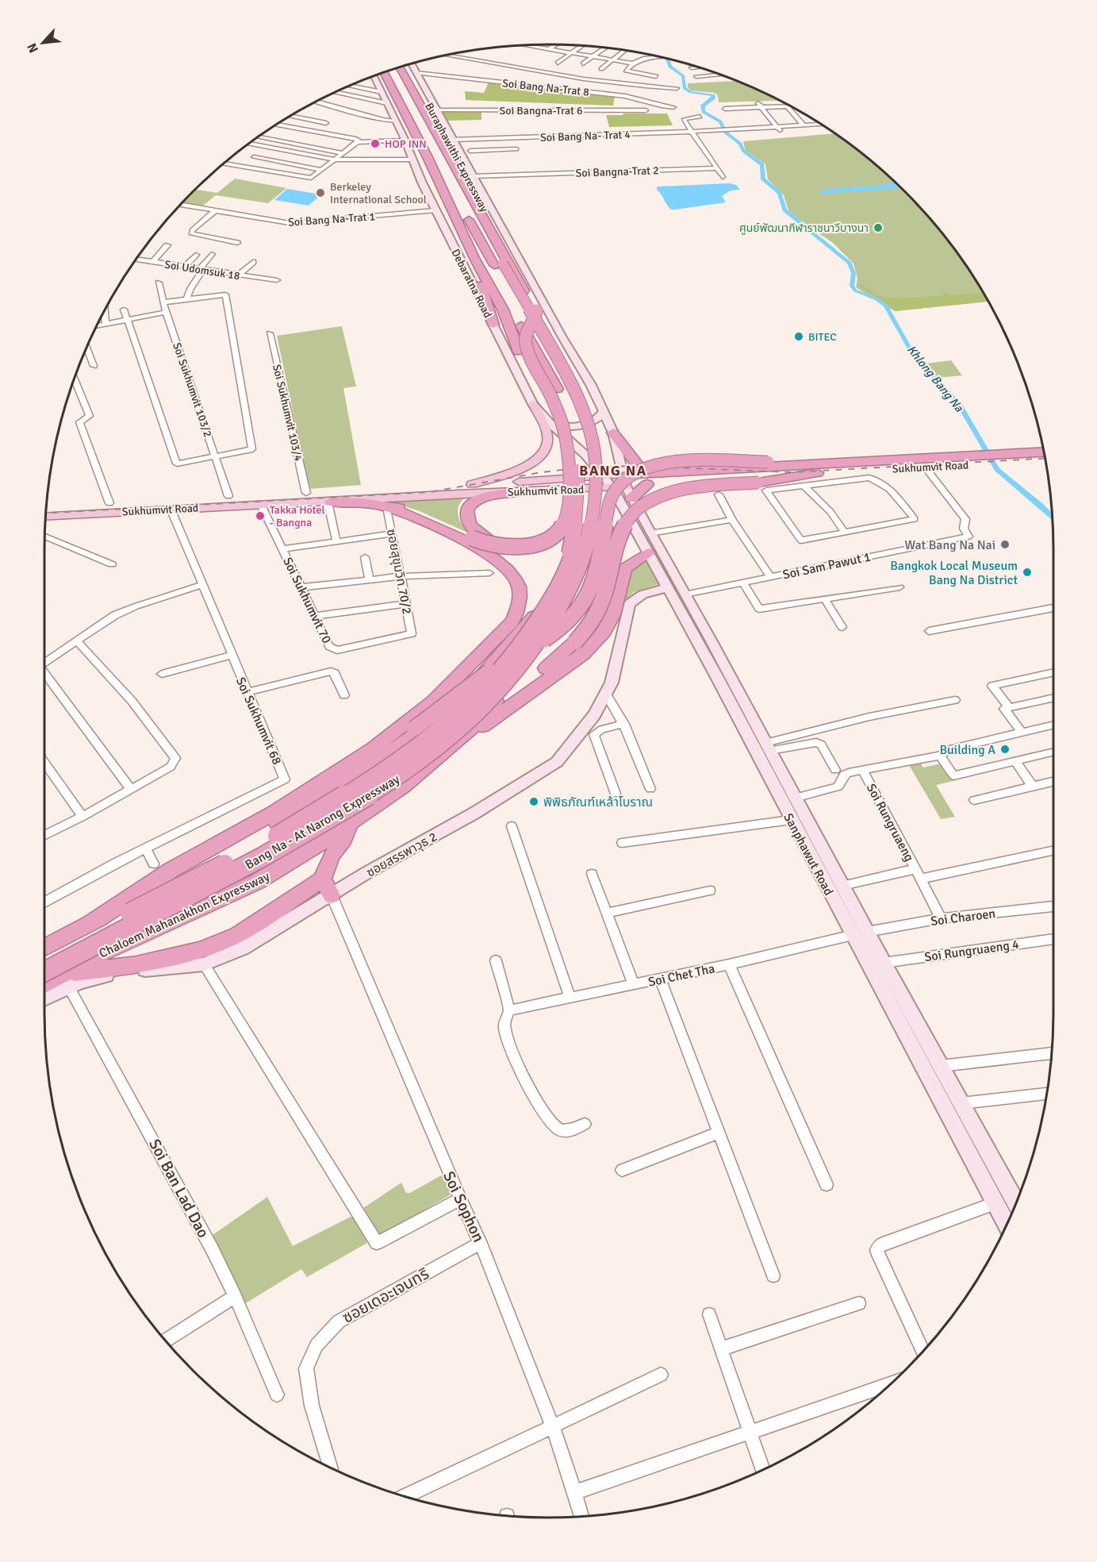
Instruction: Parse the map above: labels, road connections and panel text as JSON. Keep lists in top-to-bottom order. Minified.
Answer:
{"streets":{"highway":["Buraphawithi Expressway","Debaratna Road","Sukhumvit Road","Bang Na - At Narong Expressway","Chaloem Mahanakhon Expressway"],"main road":["ซอยสรรพาวุธ 2","Sanphawut Road"],"street":["Soi Bang Na-Trat 8","Soi Bangna-Trat 6","Soi Bang Na- Trat 4","Soi Bangna-Trat 2","Soi Bang Na-Trat 1","Soi Udomsuk 18","Soi Sukhumvit 103/2","Soi Sukhumvit 103/4","Soi Sam Pawut 1","ซอยสุขุมวิท 70/2","Soi Sukhumvit 70","Soi Sukhumvit 68","Soi Rungruaeng","Soi Charoen","Soi Rungruaeng 4","Soi Chet Tha","Soi Ban Lad Dao","Soi Sophon","ซอยเดอะเจนทริ"]},"crossings":[["Buraphawithi Expressway","Bang Na - At Narong Expressway"],["Soi Bang Na-Trat 1","Debaratna Road"],["Debaratna Road","Sukhumvit Road"],["Soi Sukhumvit 103/2","Sukhumvit Road"],["Soi Sukhumvit 103/4","Sukhumvit Road"],["Sukhumvit Road","Soi Sam Pawut 1"],["Sukhumvit Road","Soi Sukhumvit 70"],["Sukhumvit Road","Soi Sukhumvit 68"],["Sukhumvit Road","Sanphawut Road"],["Soi Sam Pawut 1","Sanphawut Road"],["ซอยสุขุมวิท 70/2","Soi Sukhumvit 70"],["Soi Rungruaeng","Sanphawut Road"],["ซอยสรรพาวุธ 2","Sanphawut Road"],["ซอยสรรพาวุธ 2","Chaloem Mahanakhon Expressway"],["ซอยสรรพาวุธ 2","Soi Ban Lad Dao"],["ซอยสรรพาวุธ 2","Soi Sophon"],["Sanphawut Road","Soi Charoen"],["Sanphawut Road","Soi Rungruaeng 4"],["Sanphawut Road","Soi Chet Tha"],["Chaloem Mahanakhon Expressway","Soi Ban Lad Dao"],["Soi Sophon","ซอยเดอะเจนทริ"]],"districts":["BANG NA"],"water":["Khlong Bang Na"],"places":["HOP INN","Berkeley International School","ศูนย์พัฒนากีฬาราชนาวีบางนา","BITEC","Takka Hotel - Bangna","Wat Bang Na Nai","Bangkok Local Museum Bang Na District","Building A","พิพิธภัณฑ์เหล้าโบราณ"],"north":"bottom left"}
